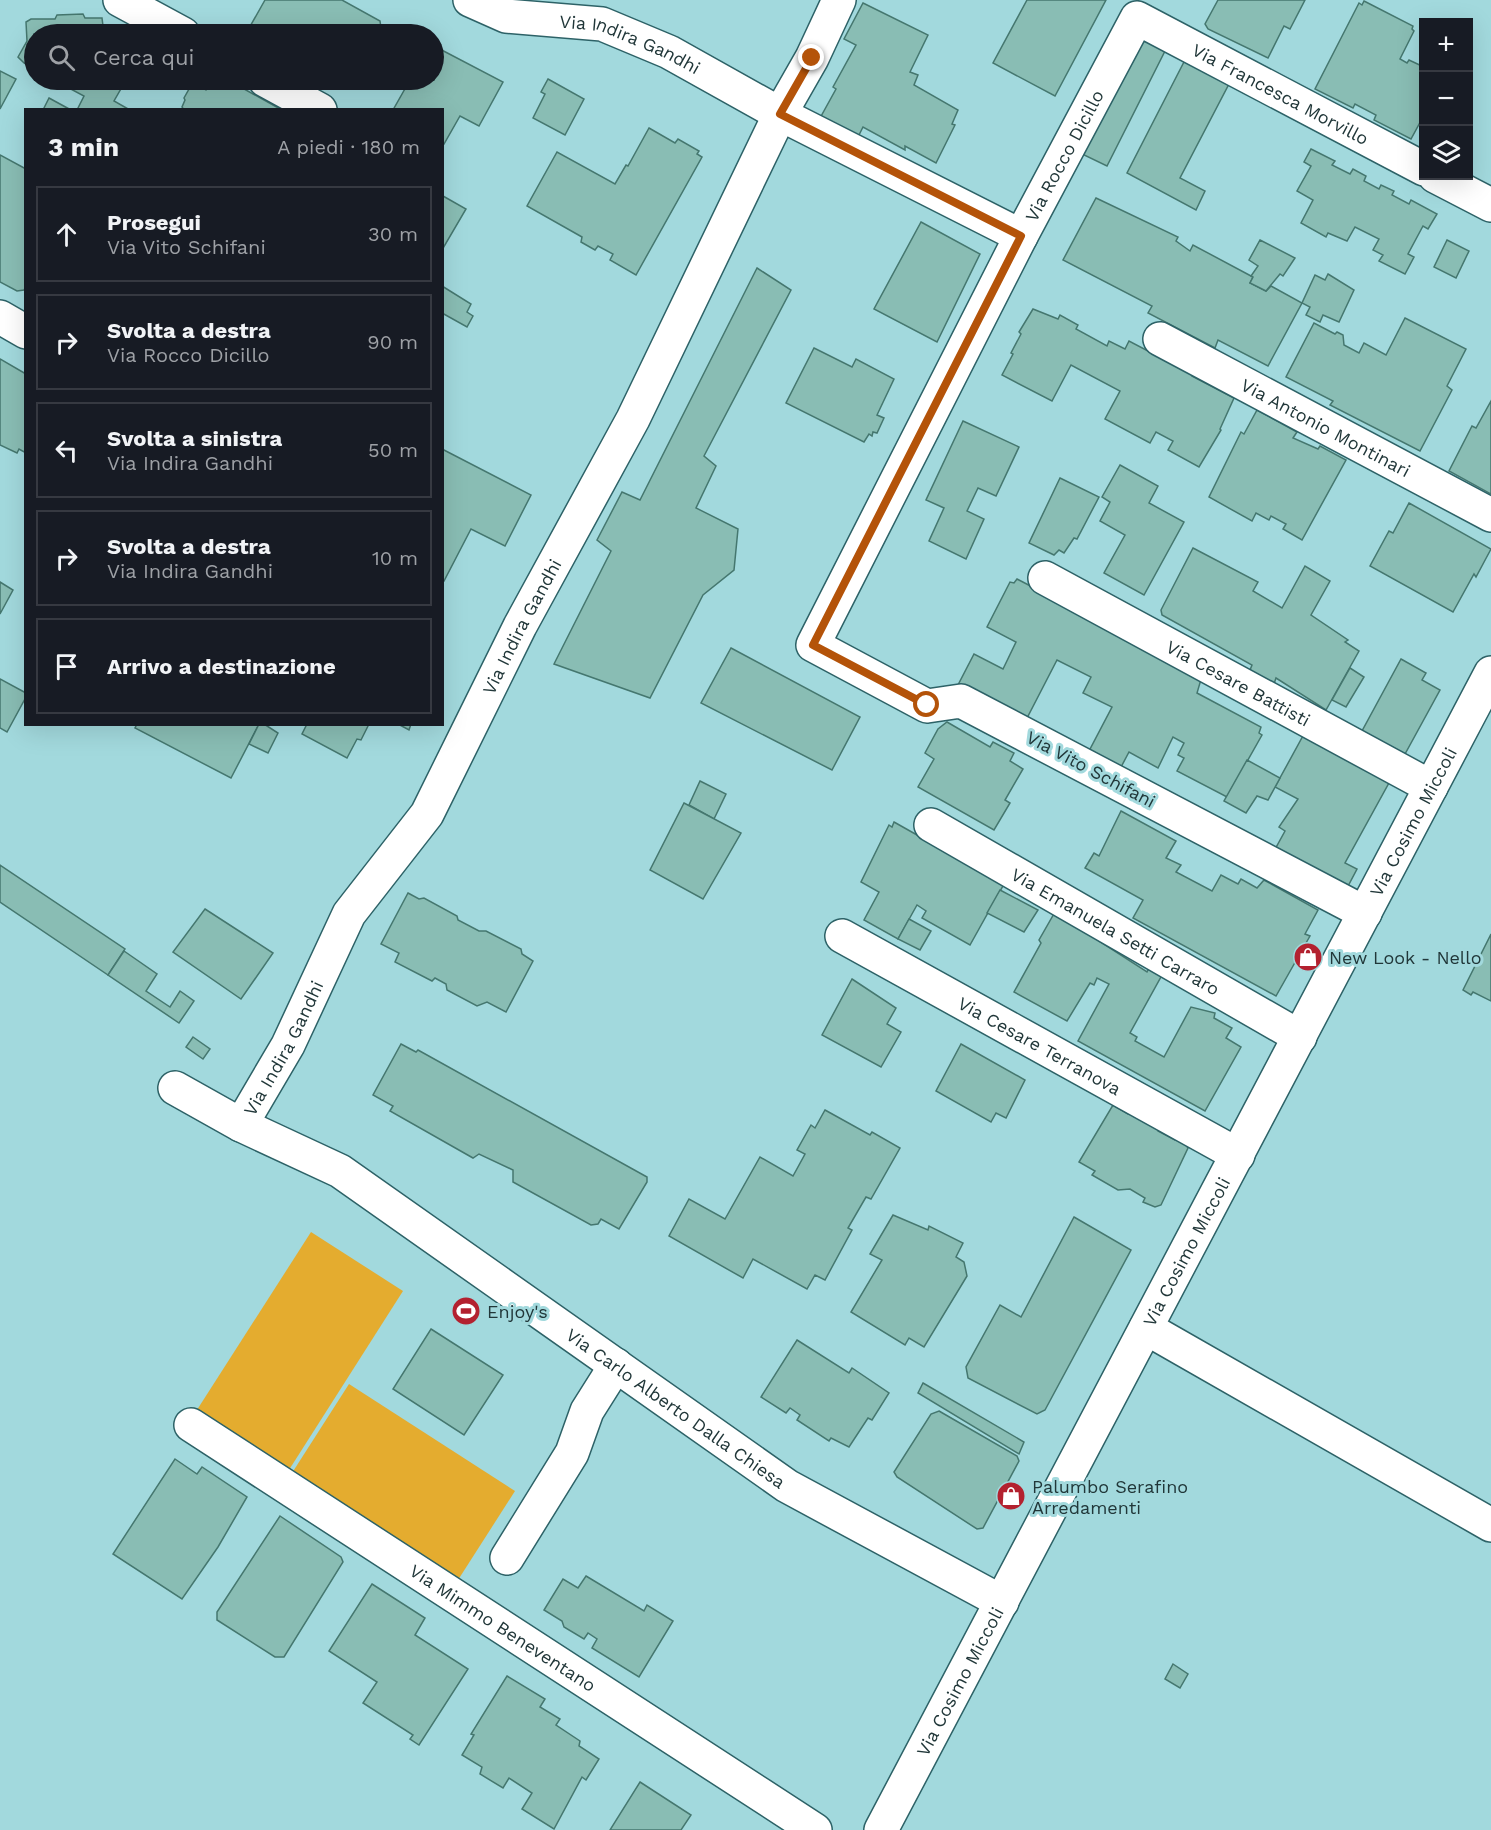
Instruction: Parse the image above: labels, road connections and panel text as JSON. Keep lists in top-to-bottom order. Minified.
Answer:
{"streets":{"street":["Via Indira Gandhi","Via Francesca Morvillo","Via Rocco Dicillo","Via Antonio Montinari","Via Cesare Battisti","Via Vito Schifani","Via Cosimo Miccoli","Via Emanuela Setti Carraro","Via Cesare Terranova","Via Carlo Alberto Dalla Chiesa","Via Mimmo Beneventano"]},"crossings":[["Via Indira Gandhi","Via Rocco Dicillo"],["Via Indira Gandhi","Via Carlo Alberto Dalla Chiesa"],["Via Francesca Morvillo","Via Rocco Dicillo"],["Via Rocco Dicillo","Via Vito Schifani"],["Via Cesare Battisti","Via Cosimo Miccoli"],["Via Vito Schifani","Via Cosimo Miccoli"],["Via Cosimo Miccoli","Via Emanuela Setti Carraro"],["Via Cosimo Miccoli","Via Cesare Terranova"],["Via Cosimo Miccoli","Via Carlo Alberto Dalla Chiesa"]],"places":{"shop":["New Look - Nello","Palumbo Serafino Arredamenti"],"sports":["Enjoy's"]},"page":{"map_buttons":["+","−"],"search":"Cerca qui","heading":["3 min","A piedi · 180 m"],"list":[["Prosegui","Via Vito Schifani","30 m"],["Svolta a destra","Via Rocco Dicillo","90 m"],["Svolta a sinistra","Via Indira Gandhi","50 m"],["Svolta a destra","Via Indira Gandhi","10 m"],"Arrivo a destinazione"]}}
